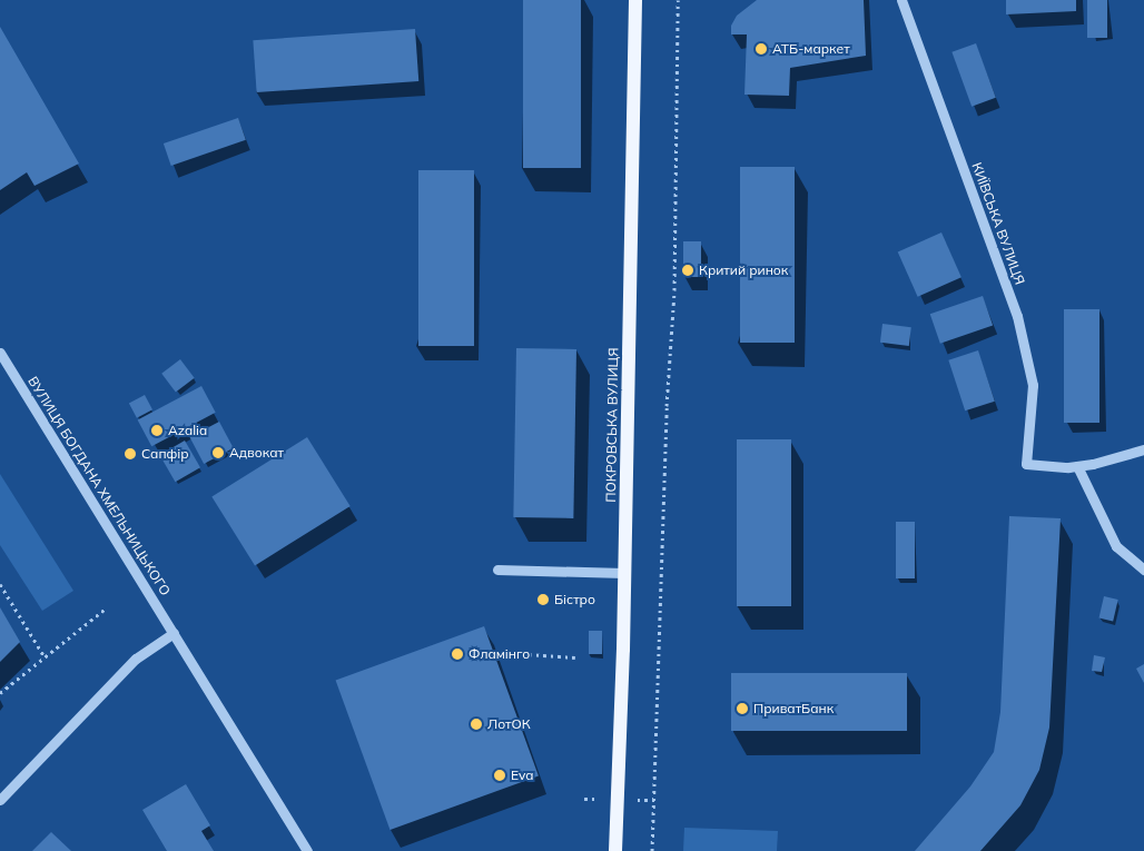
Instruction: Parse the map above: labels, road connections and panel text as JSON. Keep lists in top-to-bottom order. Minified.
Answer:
{"streets":{"main road":["ПОКРОВСЬКА ВУЛИЦЯ"],"street":["КИЇВСЬКА ВУЛИЦЯ","ВУЛИЦЯ БОГДАНА ХМЕЛЬНИЦЬКОГО"]},"places":["АТБ-маркет","Критий ринок","Azalia","Адвокат","Сапфір","Бістро","Фламінго","ПриватБанк","ЛотОК","Eva"]}
